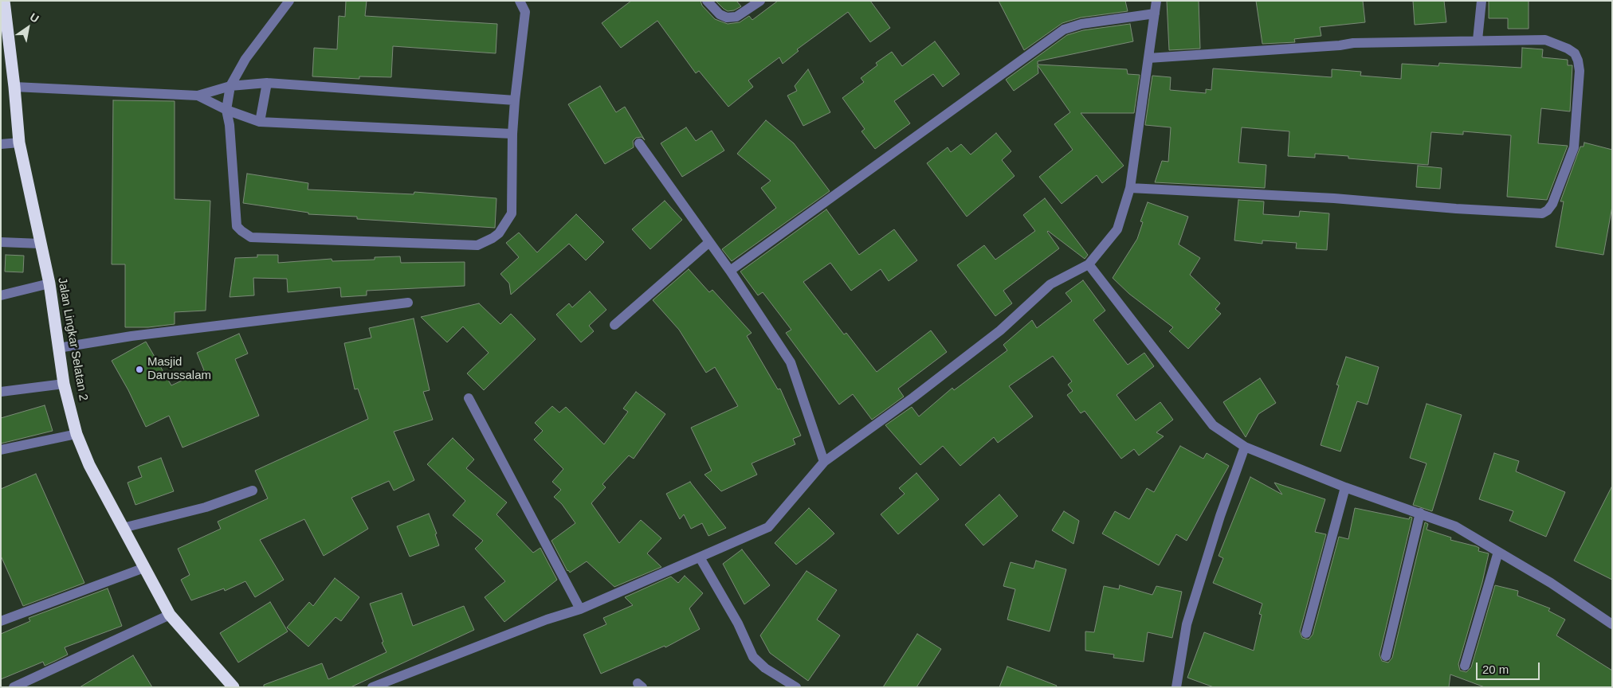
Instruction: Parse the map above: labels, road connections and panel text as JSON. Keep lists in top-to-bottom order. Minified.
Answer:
{"streets":{"highway":["Jalan Lingkar Selatan 2"]},"places":["Masjid Darussalam"],"scale_bar":"20 m","north":"top right"}
